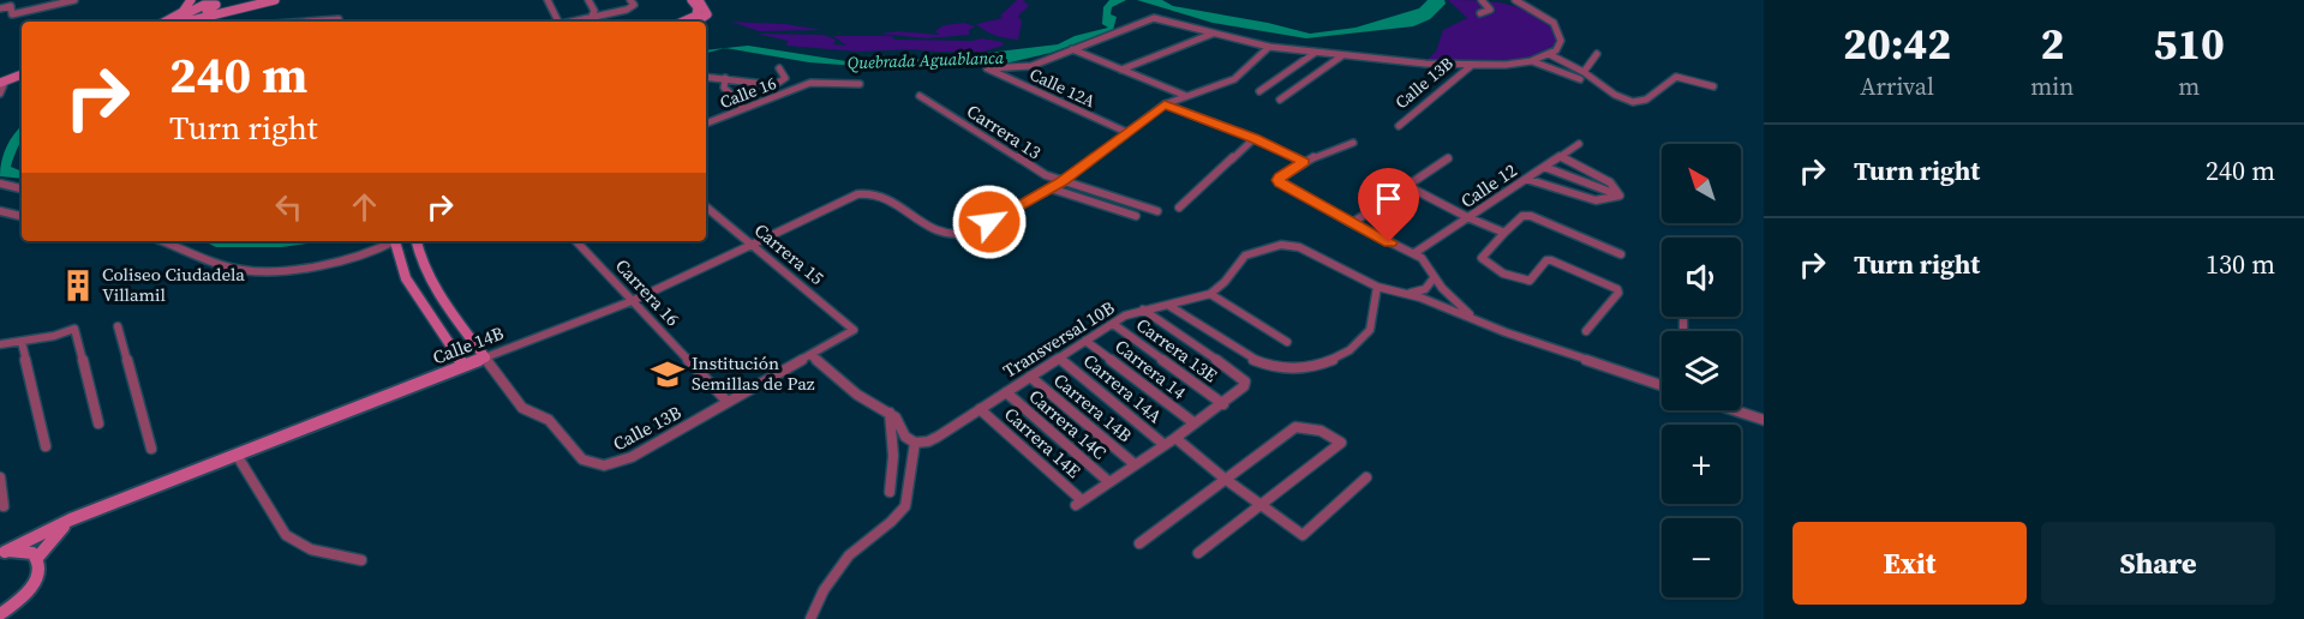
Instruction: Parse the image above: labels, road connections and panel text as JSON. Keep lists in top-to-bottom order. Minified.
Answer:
{"streets":{"street":["Calle 13B","Calle 12A","Calle 16","Carrera 13","Calle 12","Carrera 15","Carrera 16","Transversal 10B","Calle 14B","Carrera 13E","Carrera 14","Carrera 14A","Carrera 14B","Carrera 14C","Carrera 14E"]},"crossings":[["Calle 13B","Carrera 15"],["Calle 13B","Carrera 16"],["Calle 13B","Calle 14B"],["Carrera 15","Calle 14B"],["Carrera 16","Calle 14B"],["Transversal 10B","Carrera 13E"],["Transversal 10B","Carrera 14"],["Transversal 10B","Carrera 14A"],["Transversal 10B","Carrera 14B"],["Transversal 10B","Carrera 14C"],["Transversal 10B","Carrera 14E"],["Carrera 14C","Carrera 14E"]],"water":["Quebrada Aguablanca"],"places":{"building":["Coliseo Ciudadela Villamil"],"school or university":["Institución Semillas de Paz"]},"north":"top left","page":{"eta":["20:42","Arrival","2","min","510","m"],"turn":["240 m","Turn right"],"list":[{"name":"Turn right","value":"240 m"},{"name":"Turn right","value":"130 m"}],"map_buttons":["+","−"],"buttons":["Exit","Share"]}}
